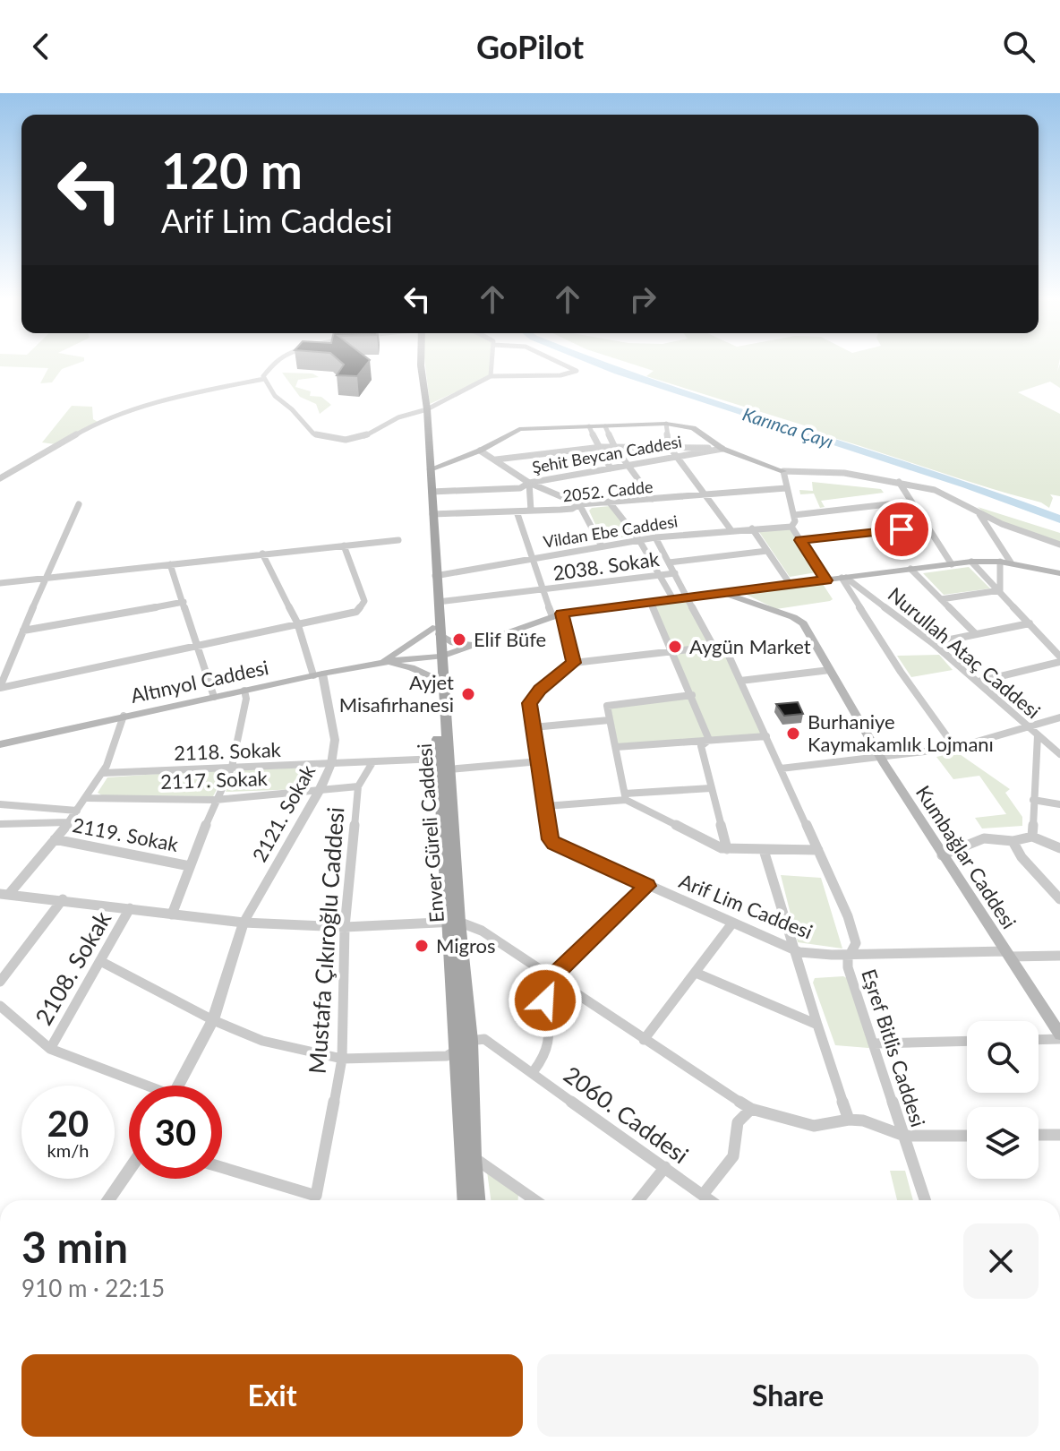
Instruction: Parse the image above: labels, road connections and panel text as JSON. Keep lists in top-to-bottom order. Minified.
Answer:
{"streets":{"main road":["Altınyol Caddesi","Enver Güreli Caddesi","Kumbağlar Caddesi"],"street":["Şehit Beycan Caddesi","2052. Cadde","Vildan Ebe Caddesi","2038. Sokak","Nurullah Ataç Caddesi","2118. Sokak","2117. Sokak","2121. Sokak","2119. Sokak","Arif Lim Caddesi","Mustafa Çıkıroğlu Caddesi","2108. Sokak","Eşref Bitlis Caddesi","2060. Caddesi"]},"crossings":[["Şehit Beycan Caddesi","Enver Güreli Caddesi"],["2052. Cadde","Enver Güreli Caddesi"],["Vildan Ebe Caddesi","Enver Güreli Caddesi"],["Vildan Ebe Caddesi","Eşref Bitlis Caddesi"],["2038. Sokak","Enver Güreli Caddesi"],["2038. Sokak","Eşref Bitlis Caddesi"],["Altınyol Caddesi","2121. Sokak"],["Altınyol Caddesi","Enver Güreli Caddesi"],["2118. Sokak","2121. Sokak"],["2118. Sokak","Enver Güreli Caddesi"],["2117. Sokak","2121. Sokak"],["2117. Sokak","Mustafa Çıkıroğlu Caddesi"],["Enver Güreli Caddesi","2060. Caddesi"],["Kumbağlar Caddesi","Arif Lim Caddesi"],["Arif Lim Caddesi","Eşref Bitlis Caddesi"]],"water":["Karınca Çayı"],"places":["Elif Büfe","Aygün Market","Ayjet Misafirhanesi","Burhaniye Kaymakamlık Lojmanı","Migros"],"page":{"header":"GoPilot","turn":["120 m","Arif Lim Caddesi"],"speed":"20 km/h","limit":"30","heading":["3 min","910 m · 22:15"],"buttons":["Exit","Share"]}}
